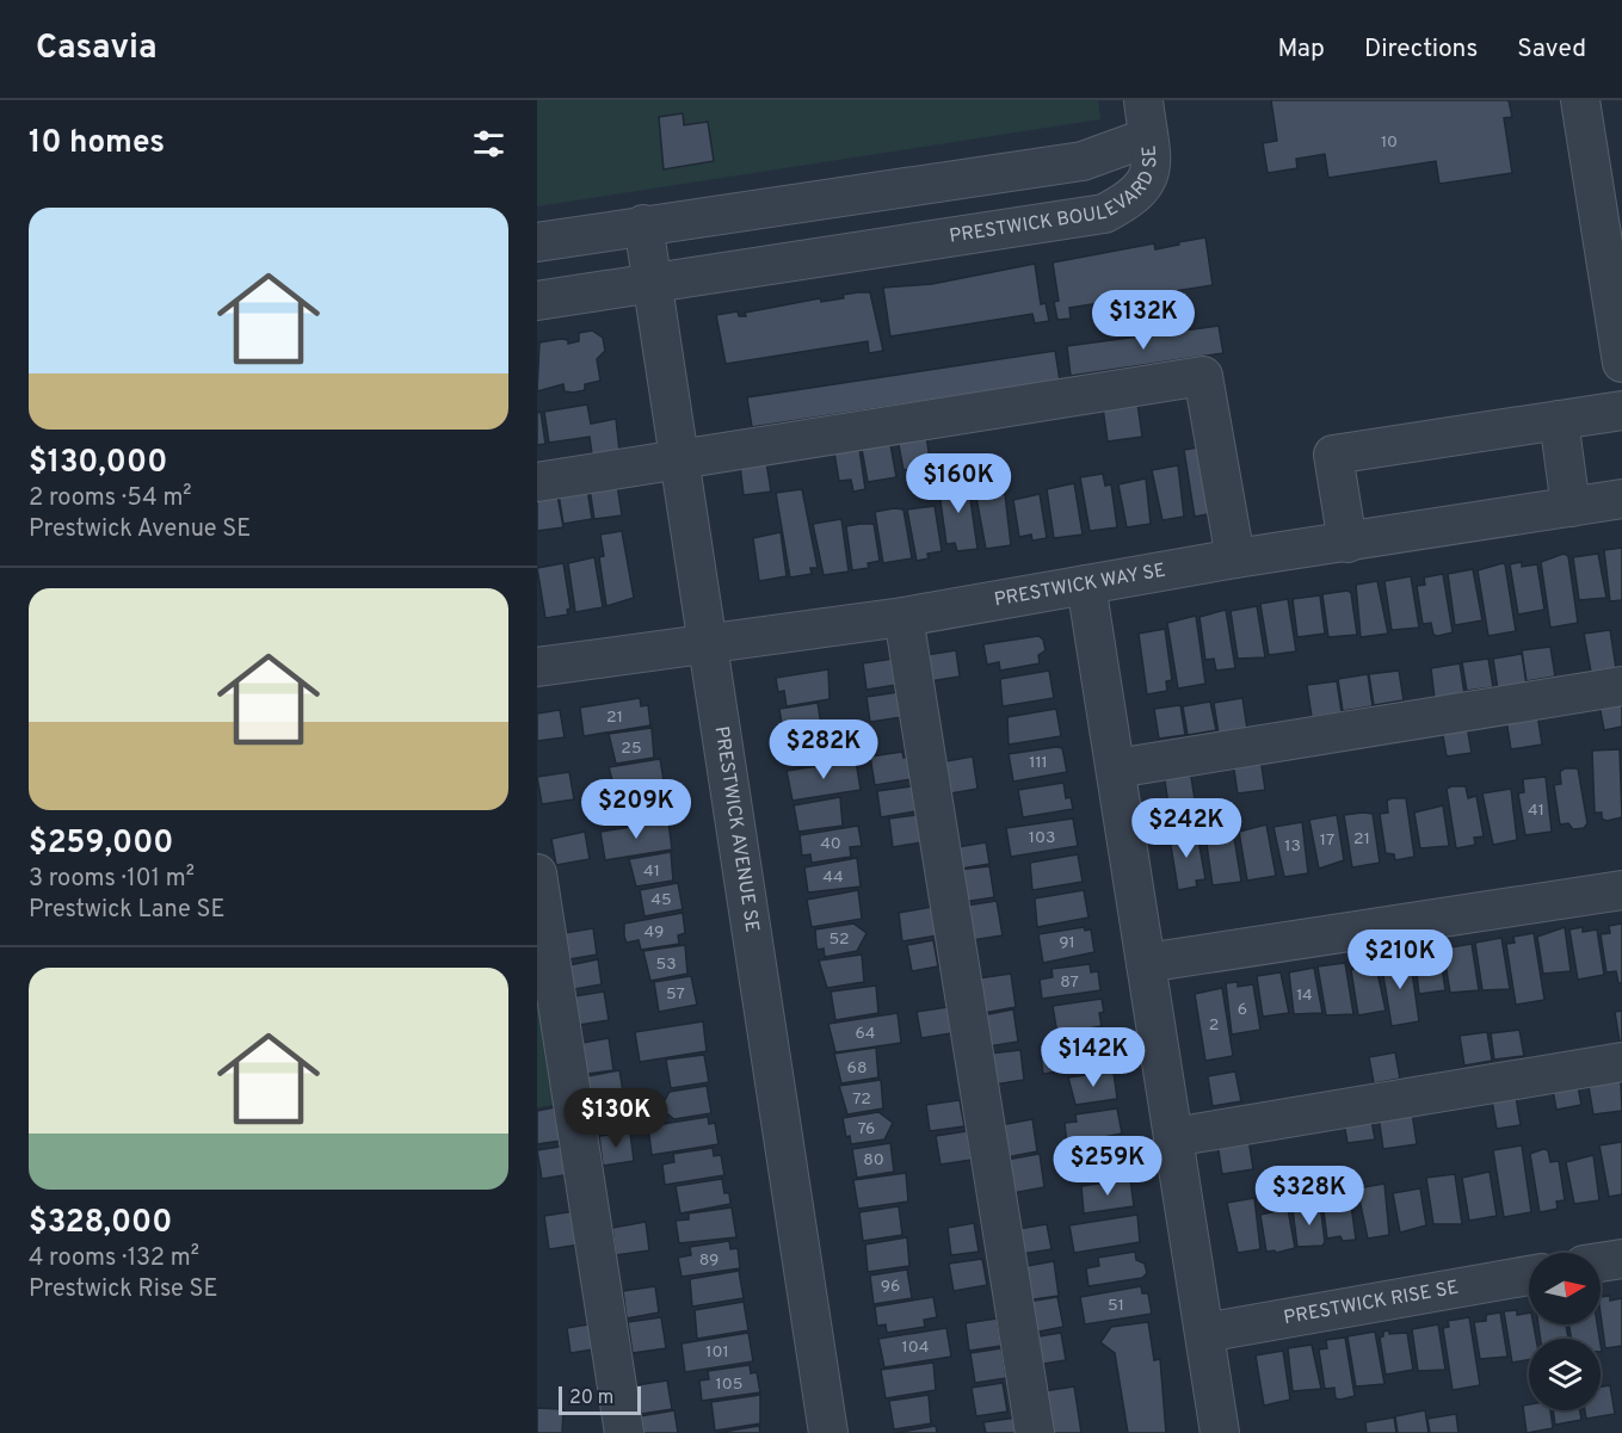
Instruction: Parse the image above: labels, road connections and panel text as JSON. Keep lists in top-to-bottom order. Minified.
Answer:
{"streets":{"street":["PRESTWICK BOULEVARD SE","PRESTWICK WAY SE","PRESTWICK AVENUE SE","PRESTWICK RISE SE"]},"crossings":[["PRESTWICK BOULEVARD SE","PRESTWICK AVENUE SE"],["PRESTWICK WAY SE","PRESTWICK AVENUE SE"]],"house_numbers":["10","21","25","111","41","103","21","17","40","13","41","44","45","49","52","91","53","87","57","14","6","2","64","68","72","76","80","89","96","51","104","101","105"],"scale_bar":"20 m","north":"right","page":{"header":"Casavia","nav":["Map","Directions","Saved"],"heading":"10 homes","list":[{"name":"$130,000","note":"2 rooms · 54 m² · Prestwick Avenue SE"},{"name":"$259,000","note":"3 rooms · 101 m² · Prestwick Lane SE"},{"name":"$328,000","note":"4 rooms · 132 m² · Prestwick Rise SE"}],"price":["$132K","$160K","$282K","$209K","$242K","$210K","$142K","$130K","$259K","$328K"],"scale":"20 m"}}
